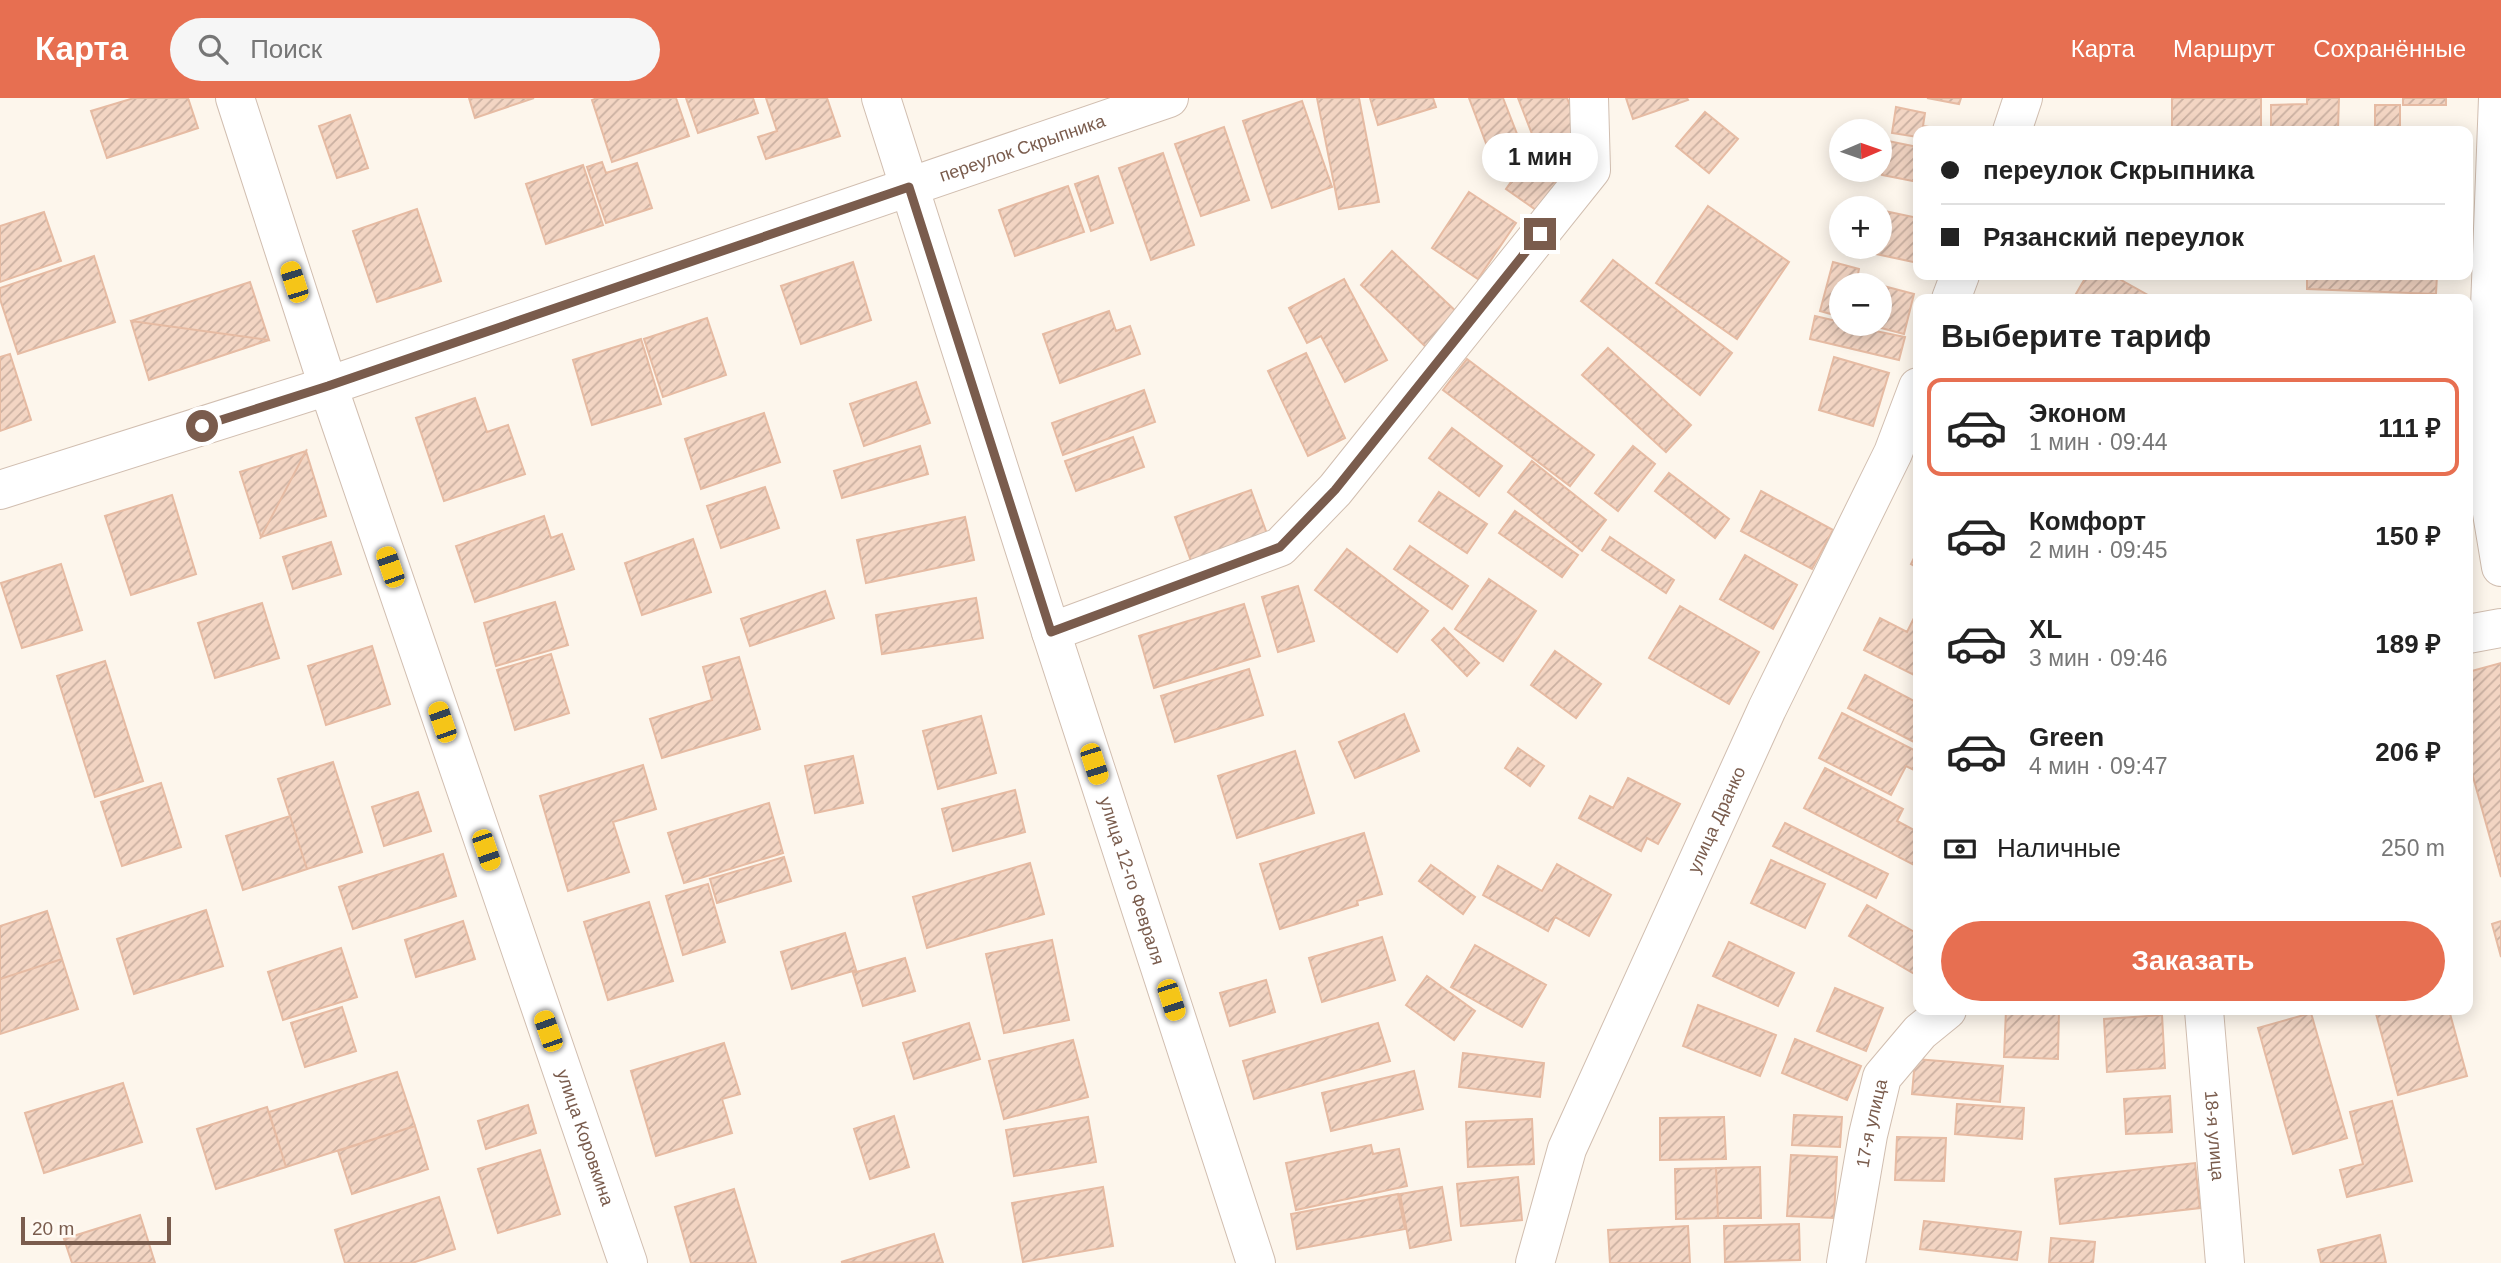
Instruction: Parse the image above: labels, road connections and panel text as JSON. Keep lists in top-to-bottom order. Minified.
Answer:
{"streets":{"street":["переулок Скрыпника","улица Дранко","улица 12-го Февраля","17-я улица","18-я улица","улица Коровкина"]},"crossings":[["переулок Скрыпника","улица 12-го Февраля"],["переулок Скрыпника","улица Коровкина"]],"scale_bar":"20 m","north":"right","page":{"header":"Карта","search":"Поиск","nav":["Карта","Маршрут","Сохранённые"],"map_buttons":["+","−"],"banner":["переулок Скрыпника","Рязанский переулок"],"bubble":"1 мин","heading":"Выберите тариф","list":[{"name":"Эконом","note":"1 мин · 09:44","value":"111 ₽"},{"name":"Комфорт","note":"2 мин · 09:45","value":"150 ₽"},{"name":"XL","note":"3 мин · 09:46","value":"189 ₽"},{"name":"Green","note":"4 мин · 09:47","value":"206 ₽"}],"pay":["Наличные","250 m"],"buttons":"Заказать","scale":"20 m"}}
